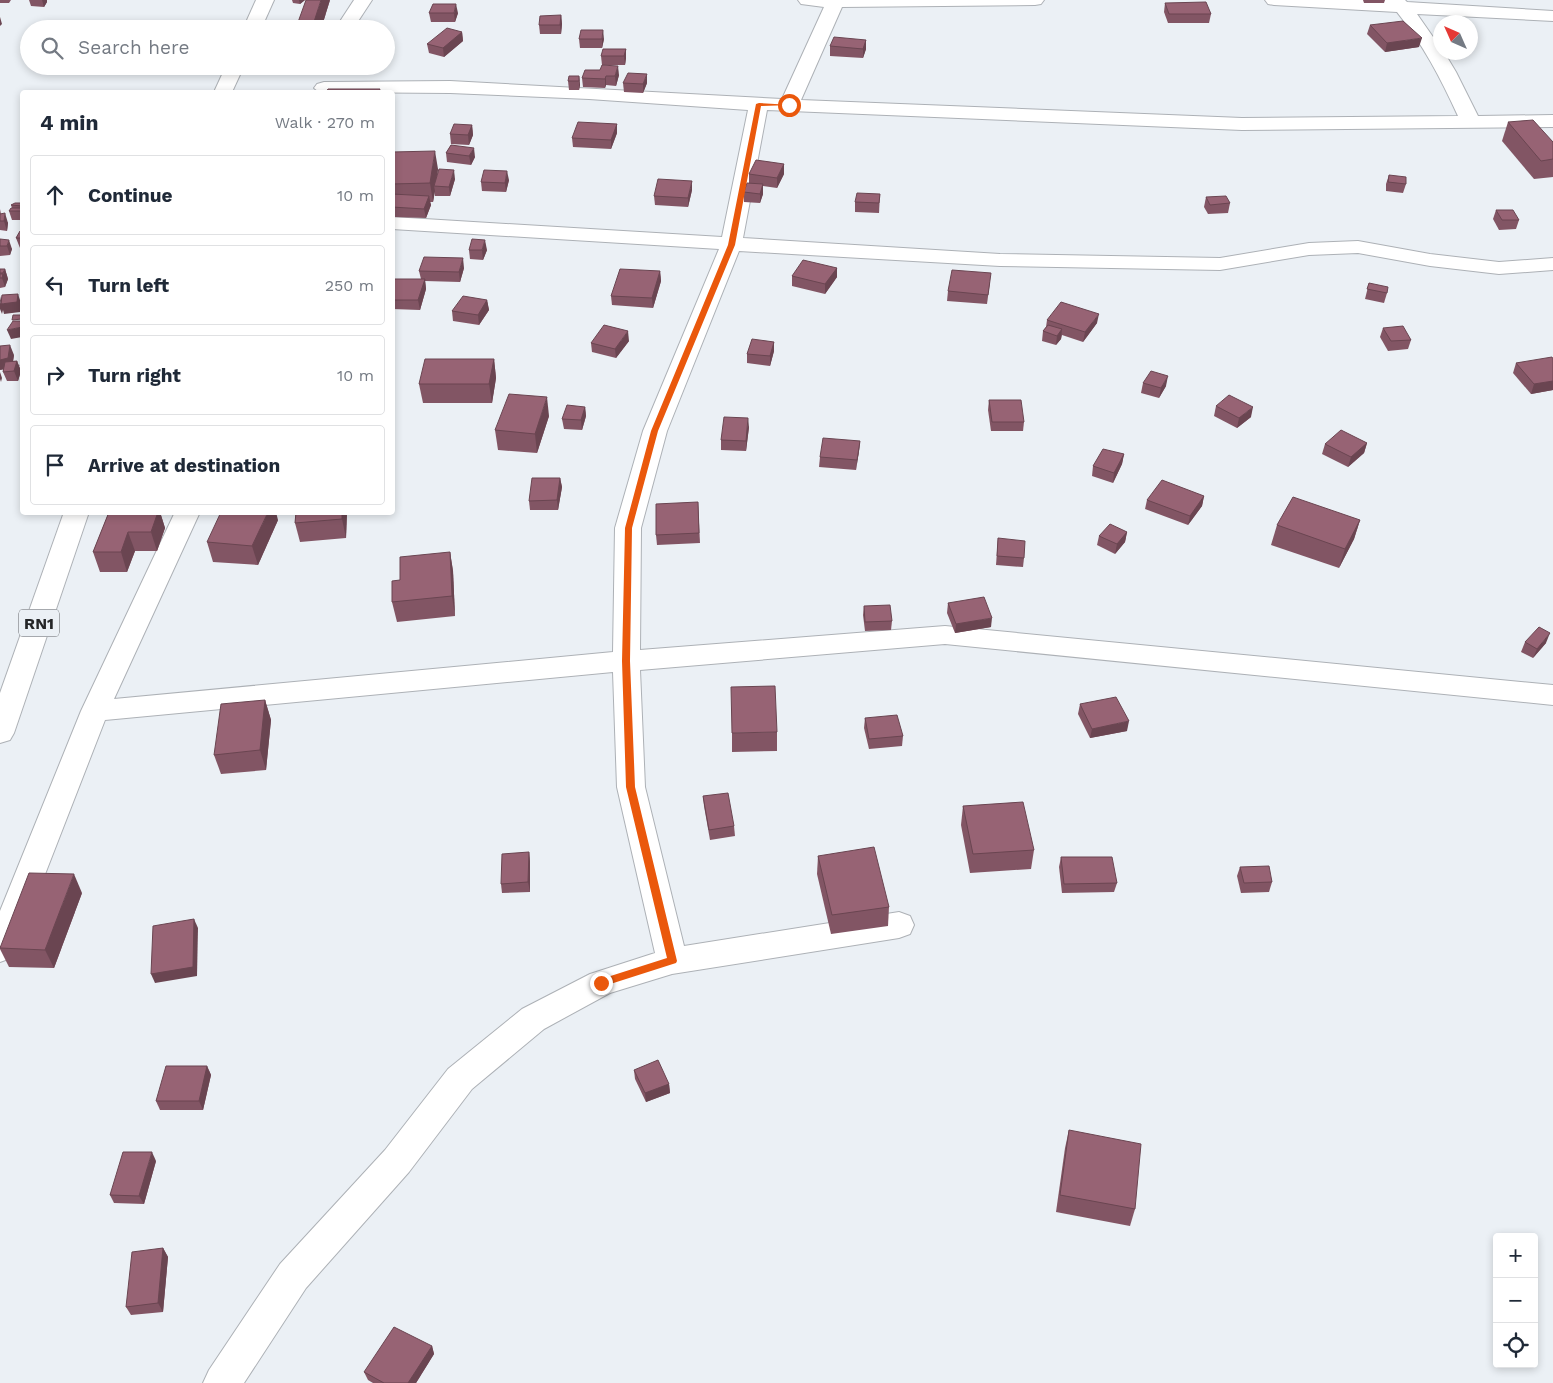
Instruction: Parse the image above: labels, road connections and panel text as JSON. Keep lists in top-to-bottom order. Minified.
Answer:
{"streets":{"main road":["RN1"]},"north":"top left","page":{"search":"Search here","heading":["4 min","Walk · 270 m"],"list":[["Continue","10 m"],["Turn left","250 m"],["Turn right","10 m"],"Arrive at destination"],"map_buttons":["+","−"]}}
